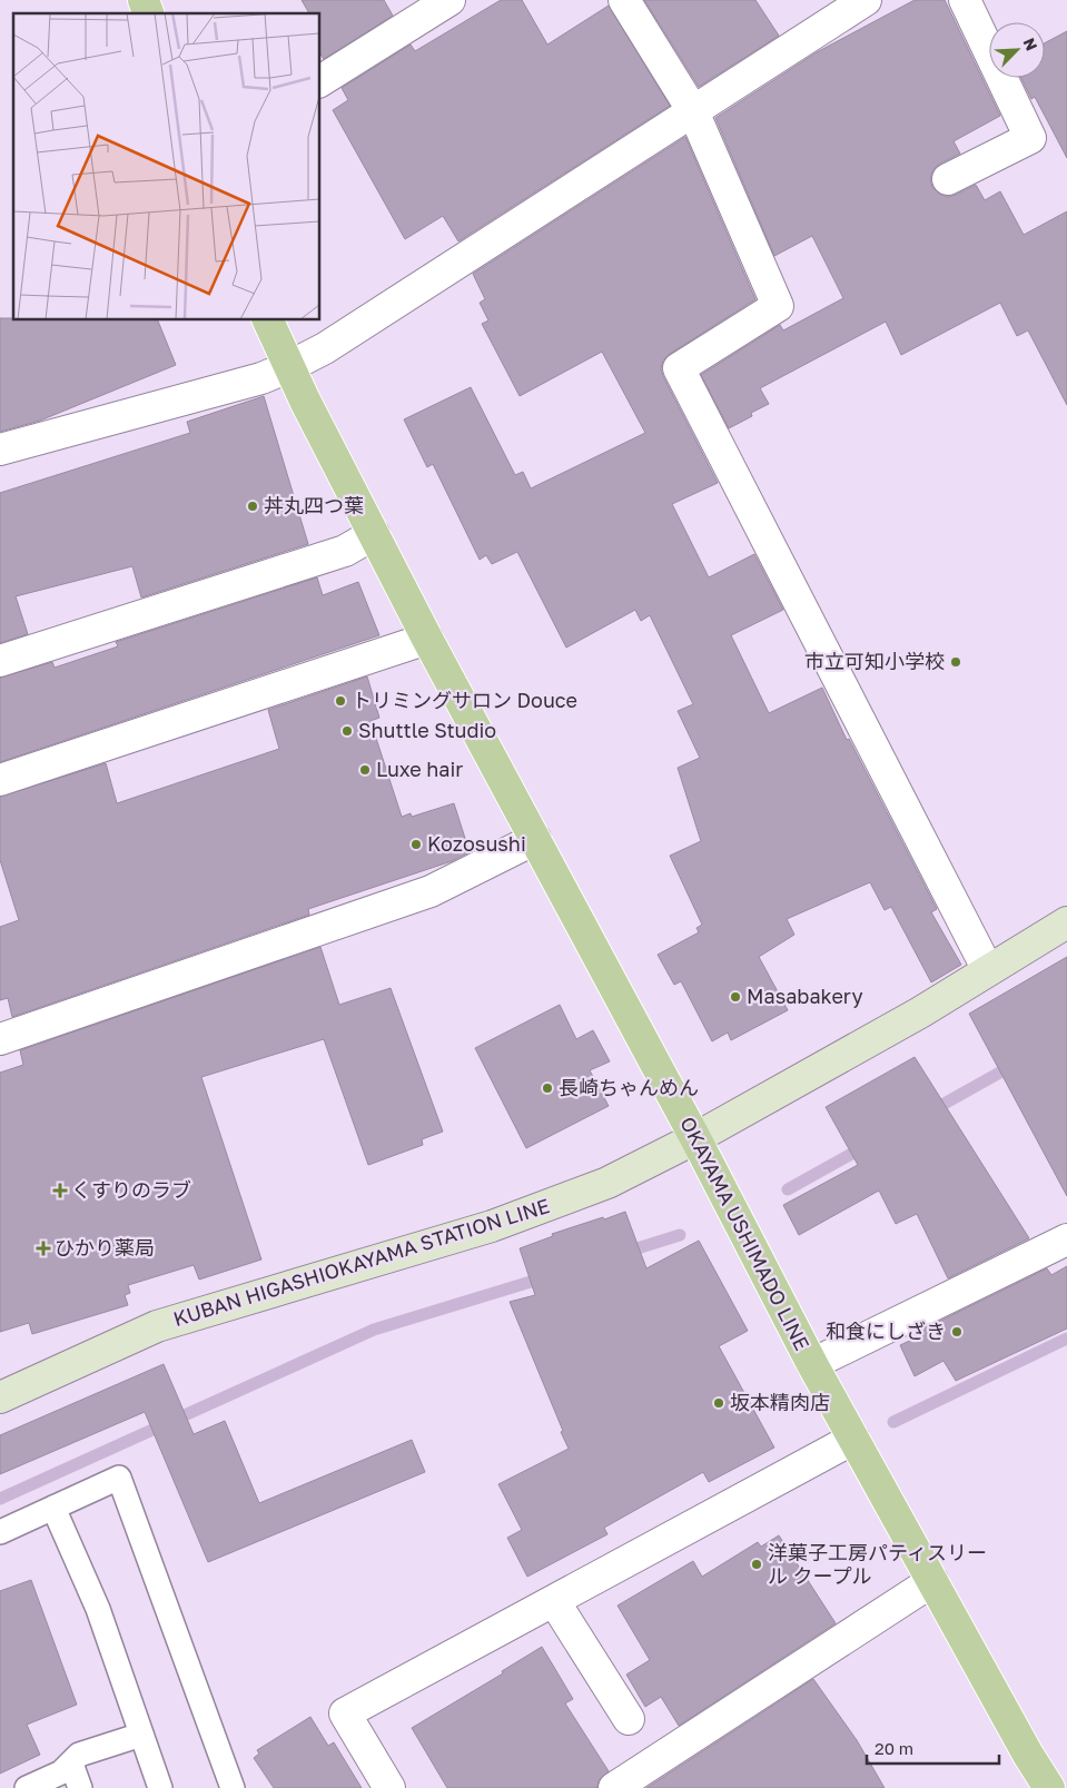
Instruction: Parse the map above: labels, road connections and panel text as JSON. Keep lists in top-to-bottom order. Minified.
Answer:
{"streets":{"main road":["OKAYAMA USHIMADO LINE","KUBAN HIGASHIOKAYAMA STATION LINE"]},"crossings":[["OKAYAMA USHIMADO LINE","KUBAN HIGASHIOKAYAMA STATION LINE"]],"places":{"other":["丼丸四つ葉","市立可知小学校","トリミングサロン Douce","Shuttle Studio","Luxe hair","Kozosushi","Masabakery","長崎ちゃんめん","和食にしざき","坂本精肉店","洋菓子工房パティスリー ル クープル"],"health":["くすりのラブ","ひかり薬局"]},"scale_bar":"20 m","north":"top right"}
